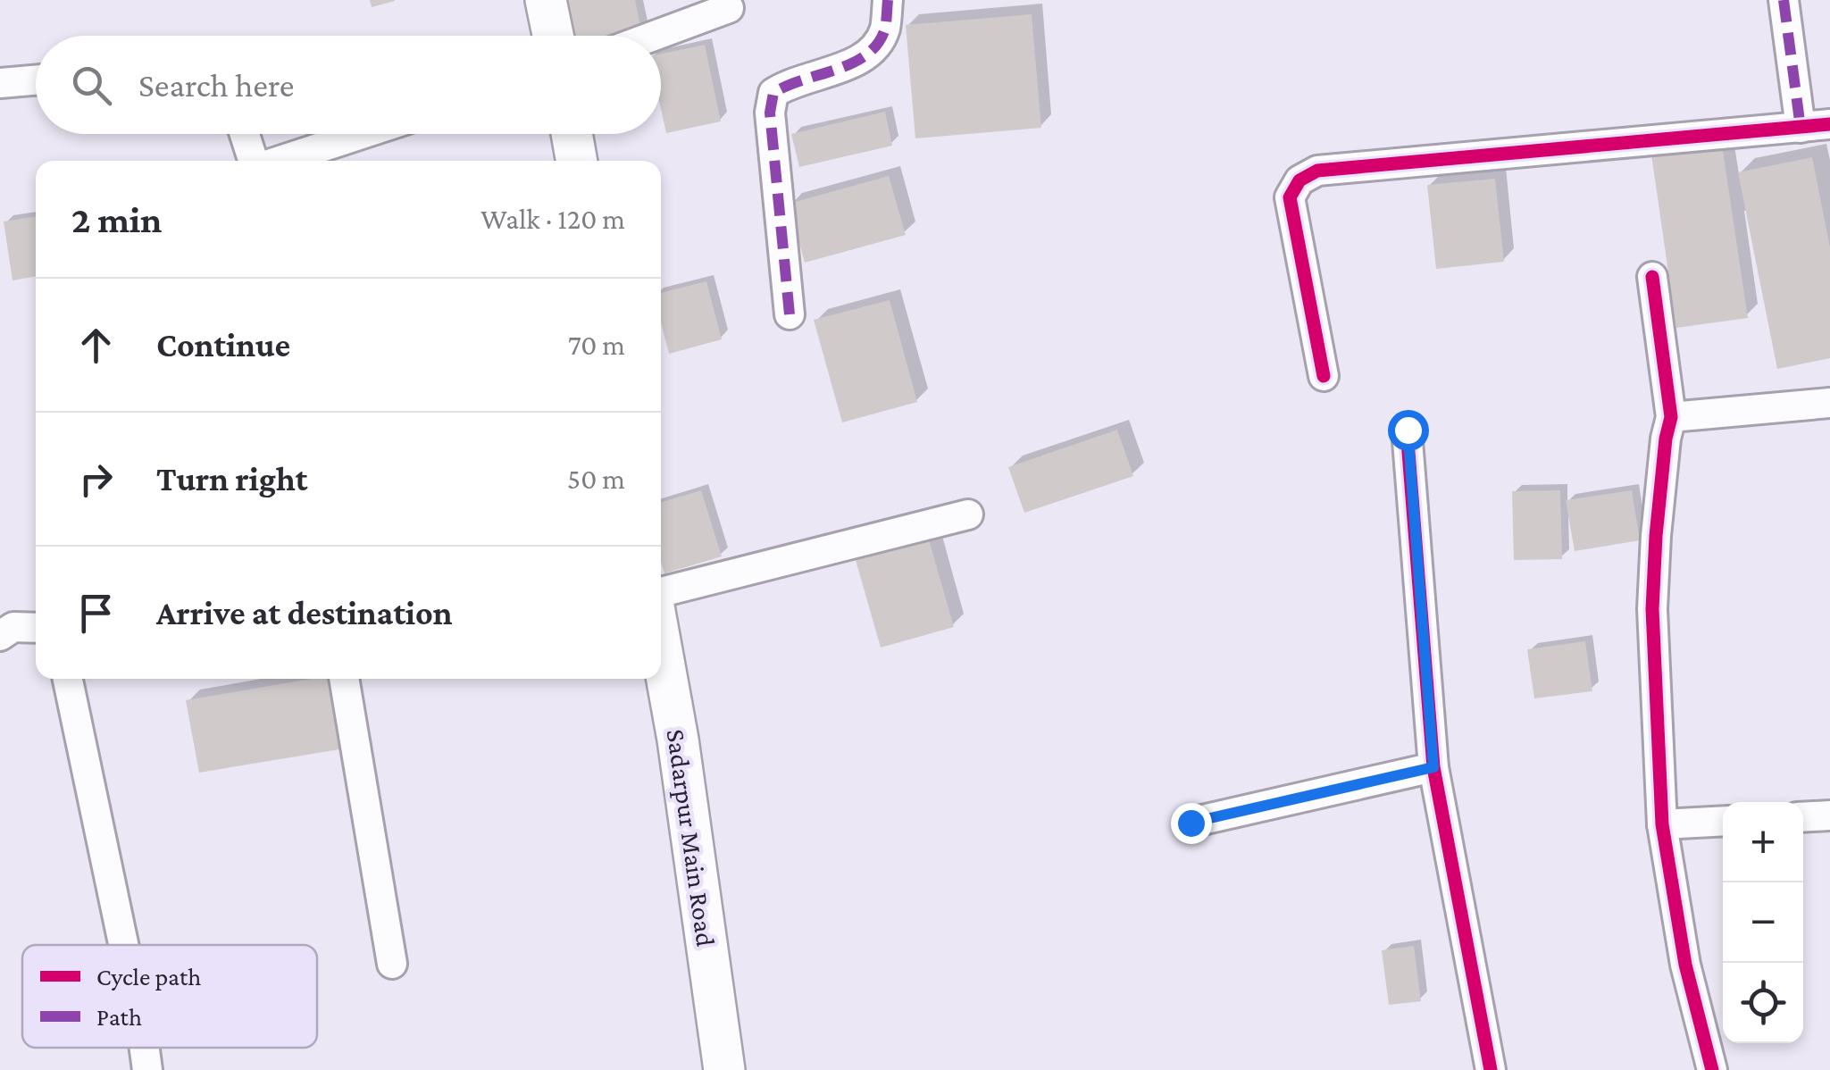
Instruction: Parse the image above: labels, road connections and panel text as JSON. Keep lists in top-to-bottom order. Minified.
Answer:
{"streets":{"street":["Sadarpur Main Road"]},"legend":["Cycle path","Path"],"page":{"search":"Search here","heading":["2 min","Walk · 120 m"],"list":[["Continue","70 m"],["Turn right","50 m"],"Arrive at destination"],"map_buttons":["+","−"]}}
